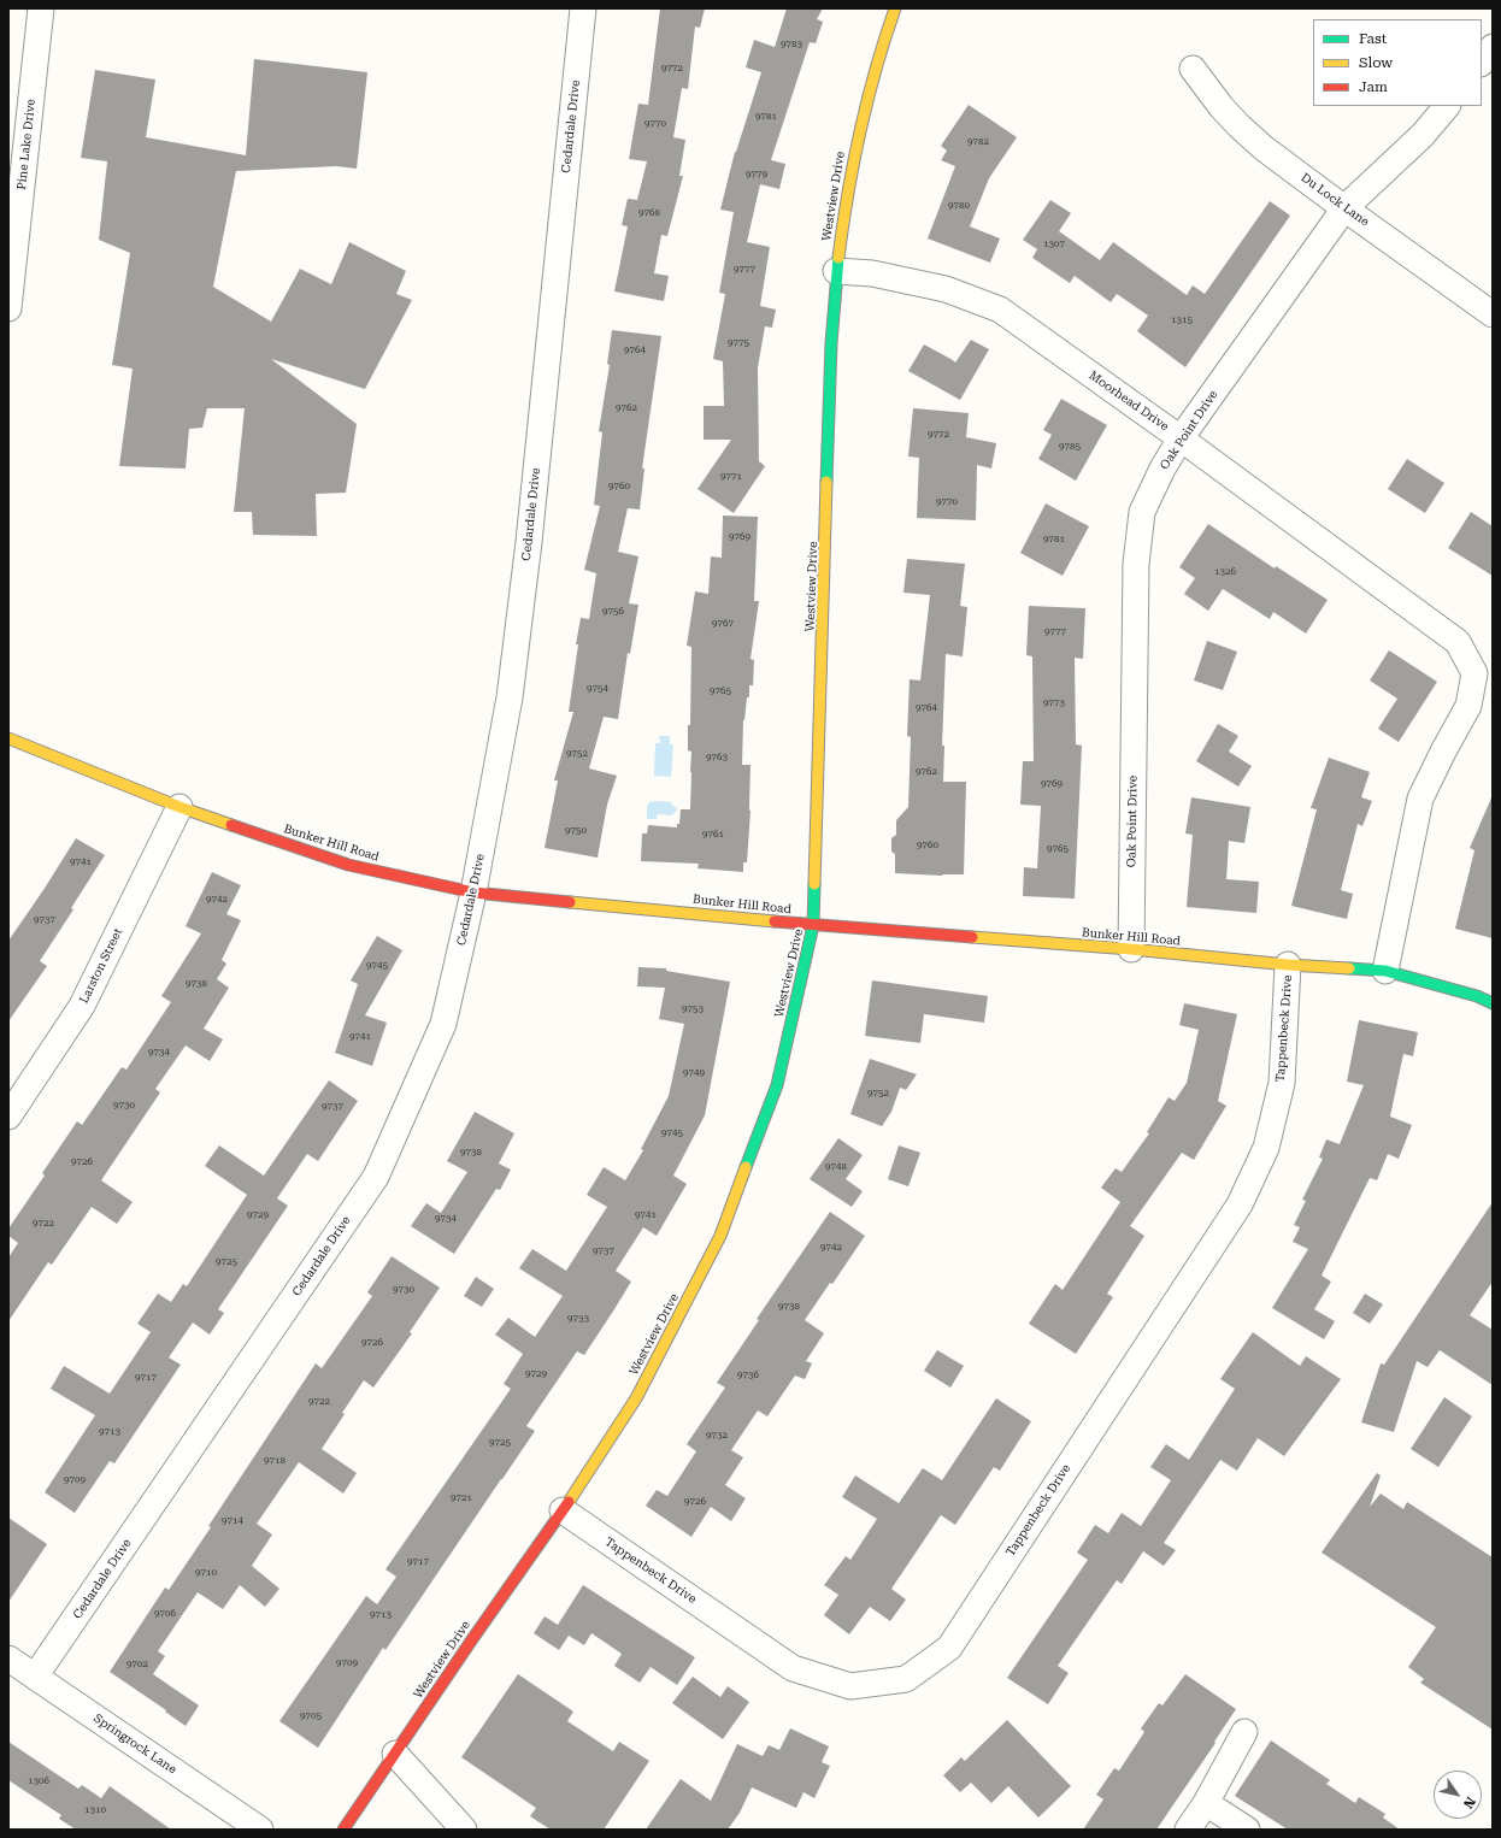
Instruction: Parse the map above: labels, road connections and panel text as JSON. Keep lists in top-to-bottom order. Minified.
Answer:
{"streets":{"main road":["Westview Drive","Bunker Hill Road"],"street":["Cedardale Drive","Pine Lake Drive","Du Lock Lane","Moorhead Drive","Oak Point Drive","Larston Street","Tappenbeck Drive","Springrock Lane"]},"crossings":[["Cedardale Drive","Bunker Hill Road"],["Cedardale Drive","Springrock Lane"],["Westview Drive","Moorhead Drive"],["Westview Drive","Bunker Hill Road"],["Westview Drive","Tappenbeck Drive"],["Du Lock Lane","Oak Point Drive"],["Moorhead Drive","Oak Point Drive"],["Moorhead Drive","Bunker Hill Road"],["Oak Point Drive","Bunker Hill Road"],["Bunker Hill Road","Larston Street"],["Bunker Hill Road","Tappenbeck Drive"]],"house_numbers":["9783","9772","9781","9770","9782","9779","9780","9768","1307","9777","1315","9775","9764","9762","9772","9785","9771","9760","9770","9769","9781","1326","9756","9767","9777","9754","9765","9773","9764","9752","9763","9762","9769","9750","9761","9760","9765","9741","9742","9737","9745","9738","9753","9741","9734","9749","9752","9730","9737","9745","9738","9726","9748","9729","9741","9734","9722","9742","9737","9725","9730","9738","9733","9726","9729","9736","9717","9722","9713","9732","9725","9718","9709","9721","9726","9714","9717","9710","9706","9713","9709","9702","9705","1306","1310"],"legend":["Fast","Slow","Jam"],"north":"bottom right"}
